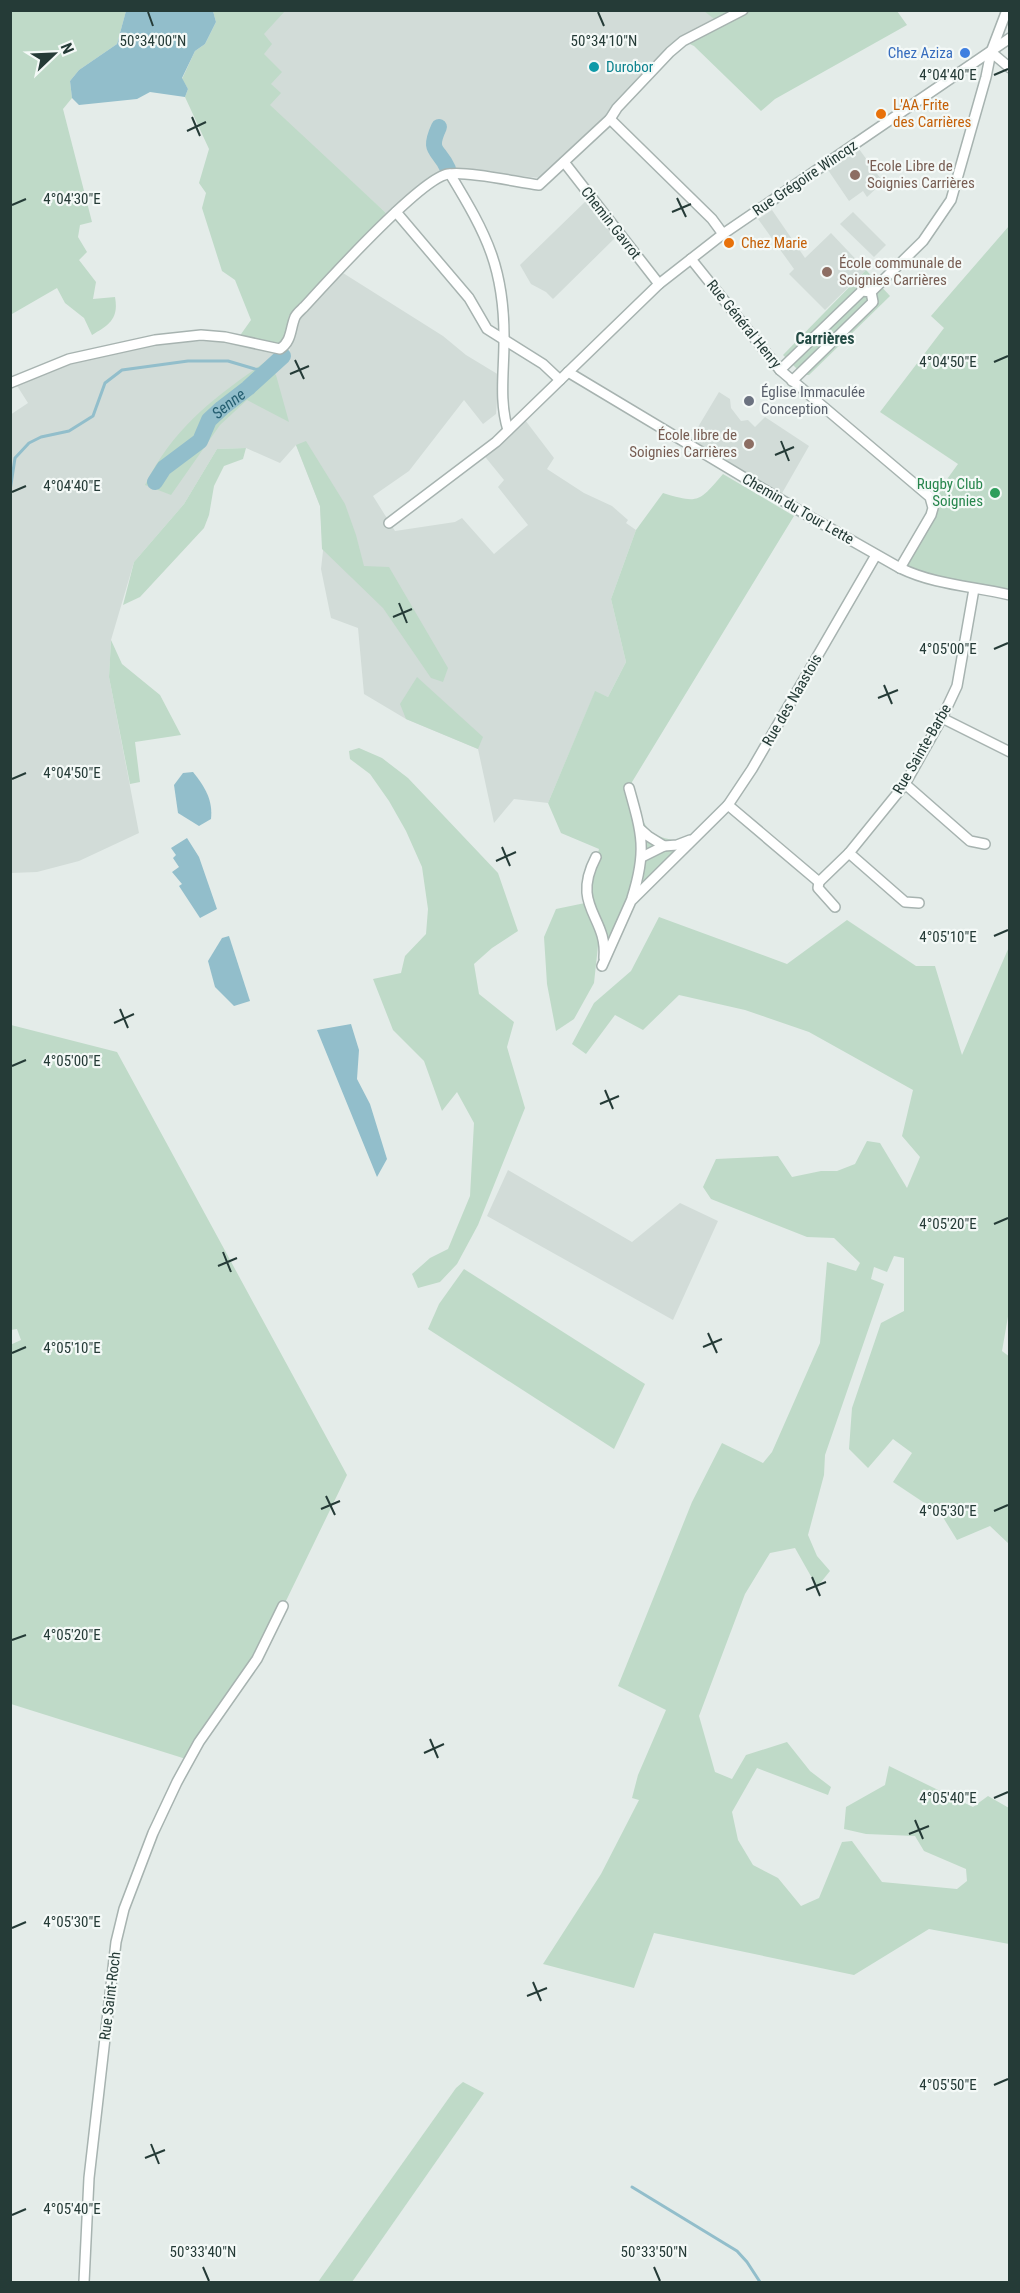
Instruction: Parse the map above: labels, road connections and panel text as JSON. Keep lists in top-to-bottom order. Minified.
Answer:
{"streets":{"street":["Rue Grégoire Wincqz","Chemin Gavrot","Rue Général Henry","Chemin du Tour Lette","Rue des Naastois","Rue Sainte-Barbe","Rue Saint-Roch"]},"crossings":[["Rue Grégoire Wincqz","Chemin Gavrot"],["Rue Grégoire Wincqz","Rue Général Henry"],["Rue Grégoire Wincqz","Chemin du Tour Lette"],["Rue Général Henry","Chemin du Tour Lette"],["Chemin du Tour Lette","Rue des Naastois"],["Chemin du Tour Lette","Rue Sainte-Barbe"]],"districts":["Carrières"],"water":["Senne"],"places":["Chez Aziza","Durobor","L'AA Frite des Carrières","'Ecole Libre de Soignies Carrières","Chez Marie","École communale de Soignies Carrières","Église Immaculée Conception","École libre de Soignies Carrières","Rugby Club Soignies"],"north":"top right","coordinates":["50°34'00\"N","50°34'10\"N","4°04'40\"E","4°04'30\"E","4°04'50\"E","4°05'00\"E","4°05'10\"E","4°05'20\"E","4°05'30\"E","4°05'40\"E","4°05'50\"E","50°33'40\"N","50°33'50\"N"]}
